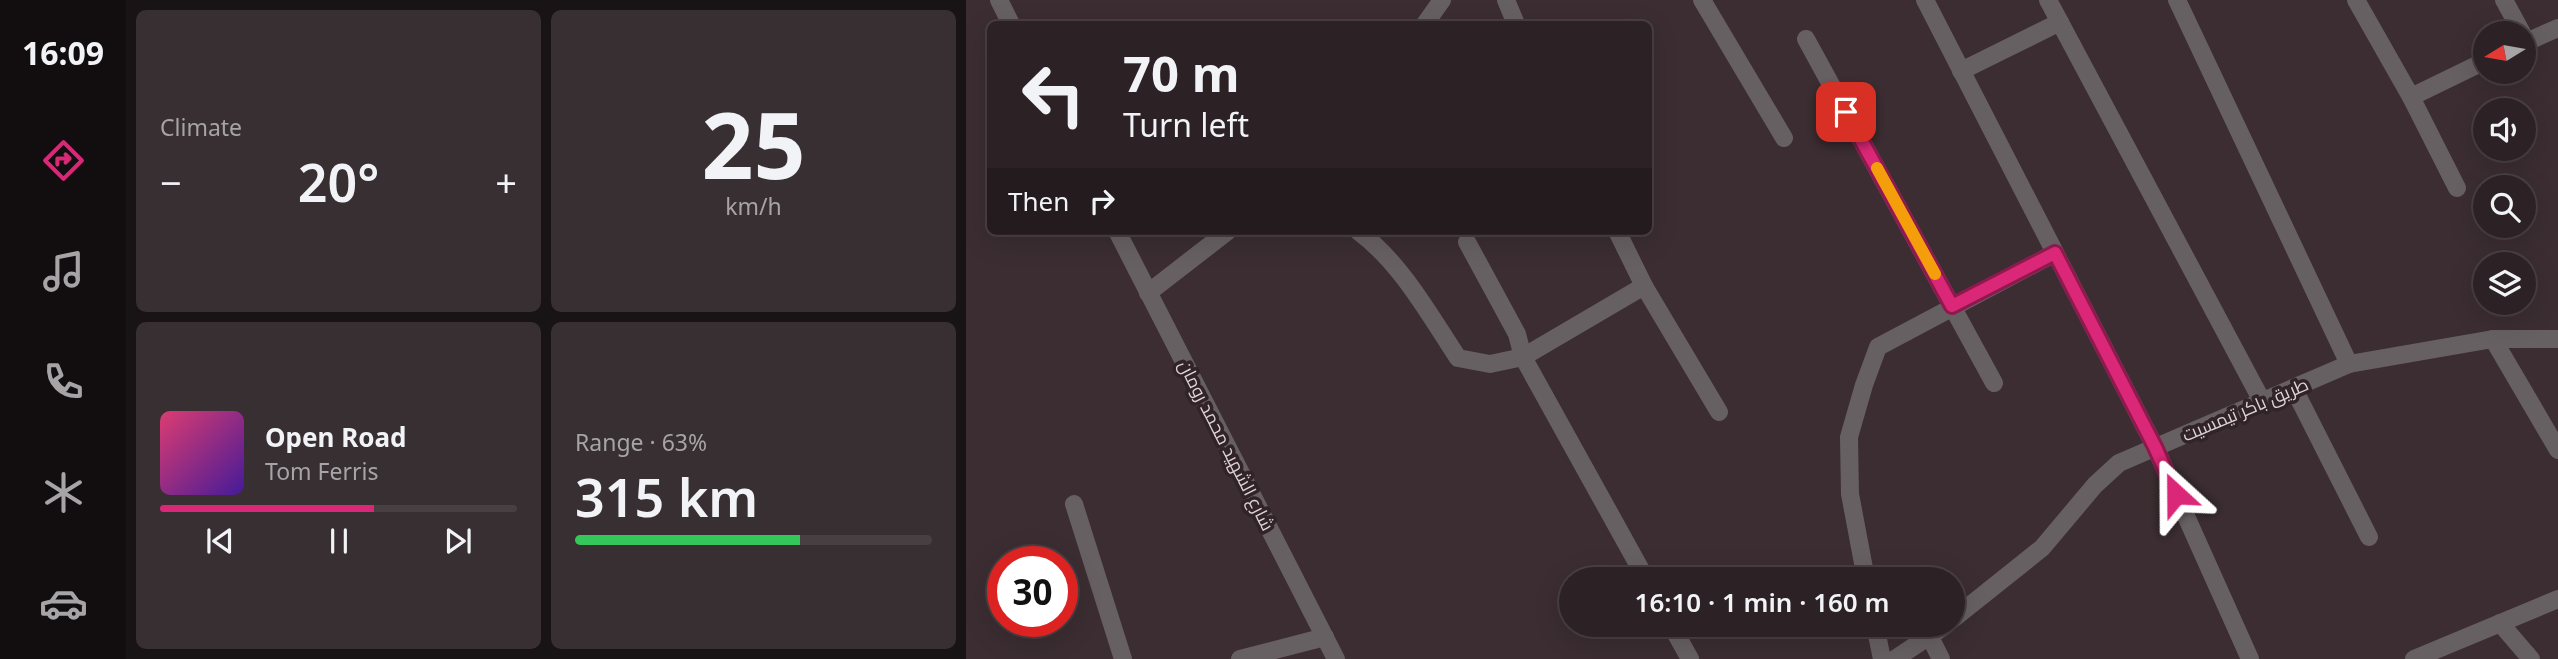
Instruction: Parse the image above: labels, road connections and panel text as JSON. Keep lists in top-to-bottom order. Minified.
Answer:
{"streets":{"street":["طريق باكر تيمسيت","شارع الشهيد محمد رومان"]},"north":"left","page":{"tabs":"16:09","tile":["Climate",["25","km/h"],["Range · 63%","315 km"]],"turn":["70 m","Turn left"],"heat":["−","20°","+"],"then":"Then","song":["Open Road","Tom Ferris"],"limit":"30","trip":"16:10 · 1 min · 160 m"}}
